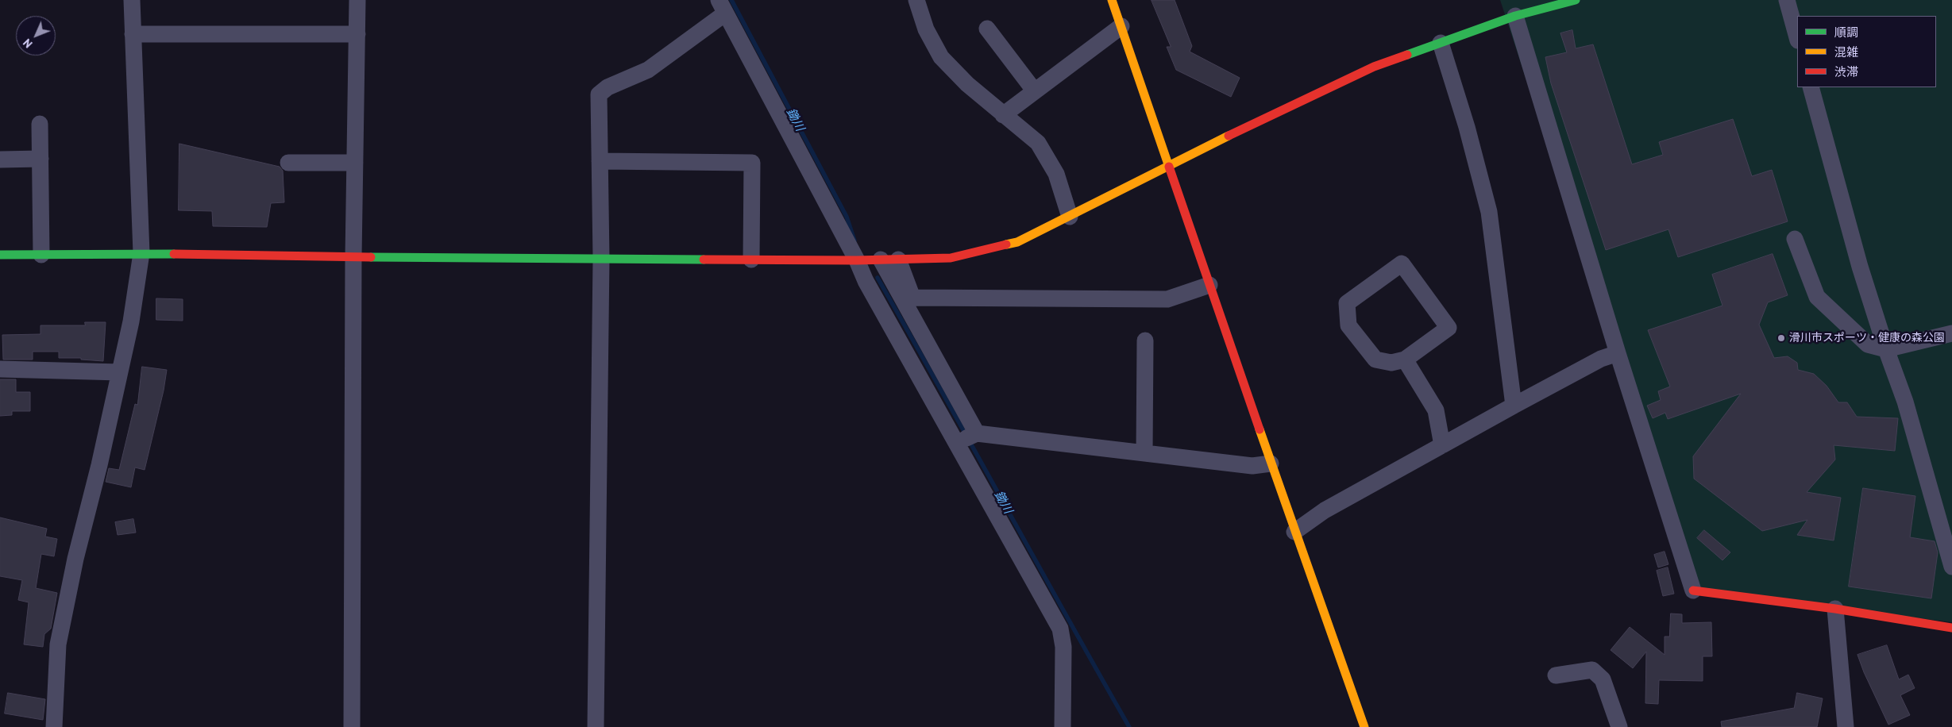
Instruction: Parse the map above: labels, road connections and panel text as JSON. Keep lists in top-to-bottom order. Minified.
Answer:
{"water":["鋤川"],"places":["滑川市スポーツ・健康の森公園"],"legend":["順調","混雑","渋滞"],"north":"bottom left"}
